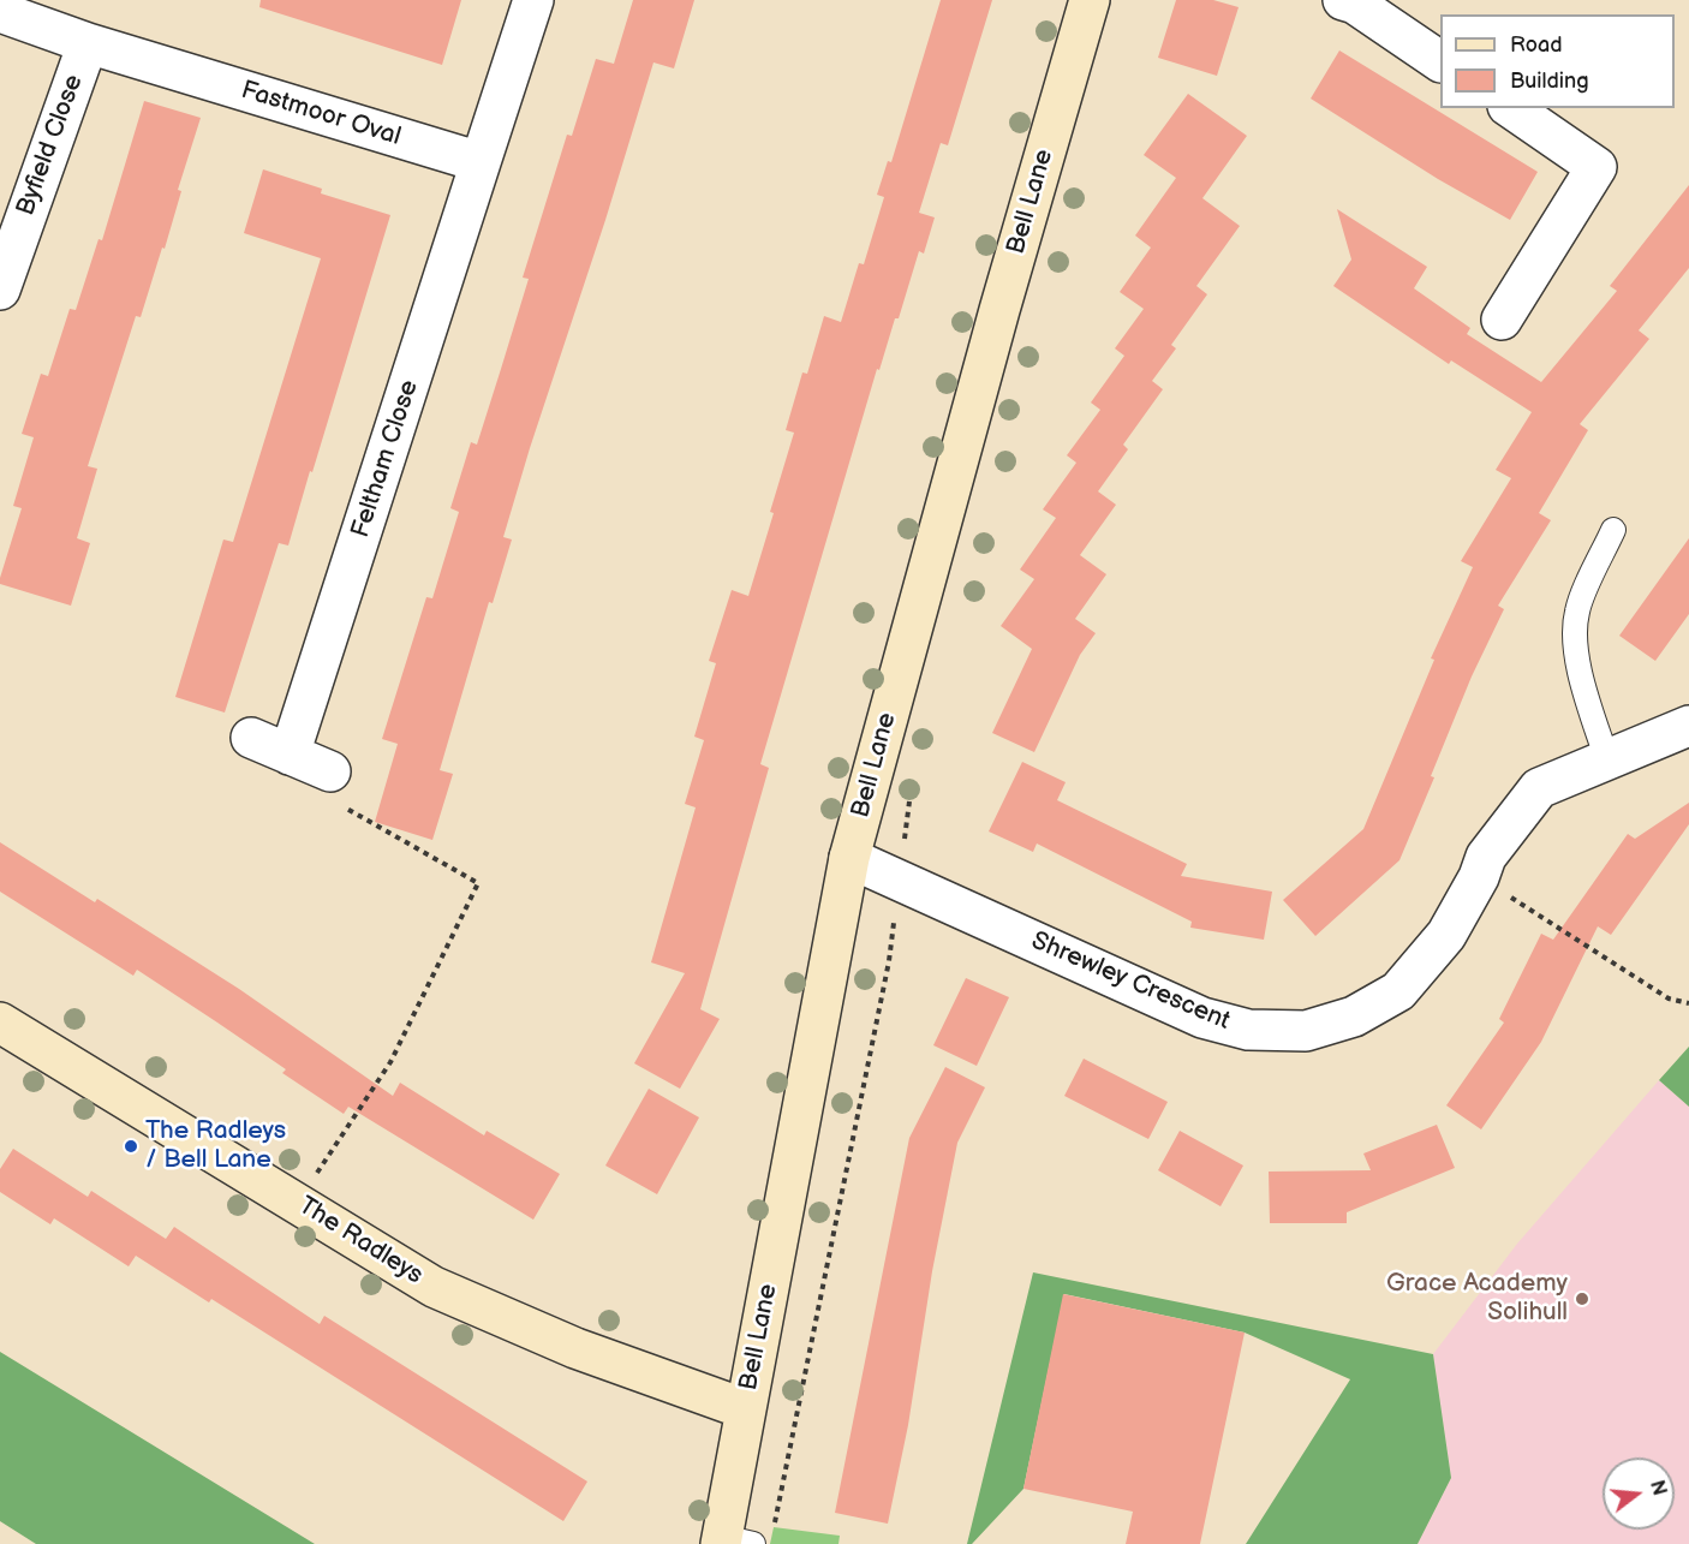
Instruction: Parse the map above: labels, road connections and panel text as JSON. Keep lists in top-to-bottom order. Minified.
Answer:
{"streets":{"street":["Fastmoor Oval","Byfield Close","Bell Lane","Feltham Close","Shrewley Crescent","The Radleys"]},"crossings":[["Fastmoor Oval","Byfield Close"],["Fastmoor Oval","Feltham Close"],["Bell Lane","Shrewley Crescent"],["Bell Lane","The Radleys"]],"places":["The Radleys / Bell Lane","Grace Academy Solihull"],"legend":["Road","Building"],"north":"right"}
